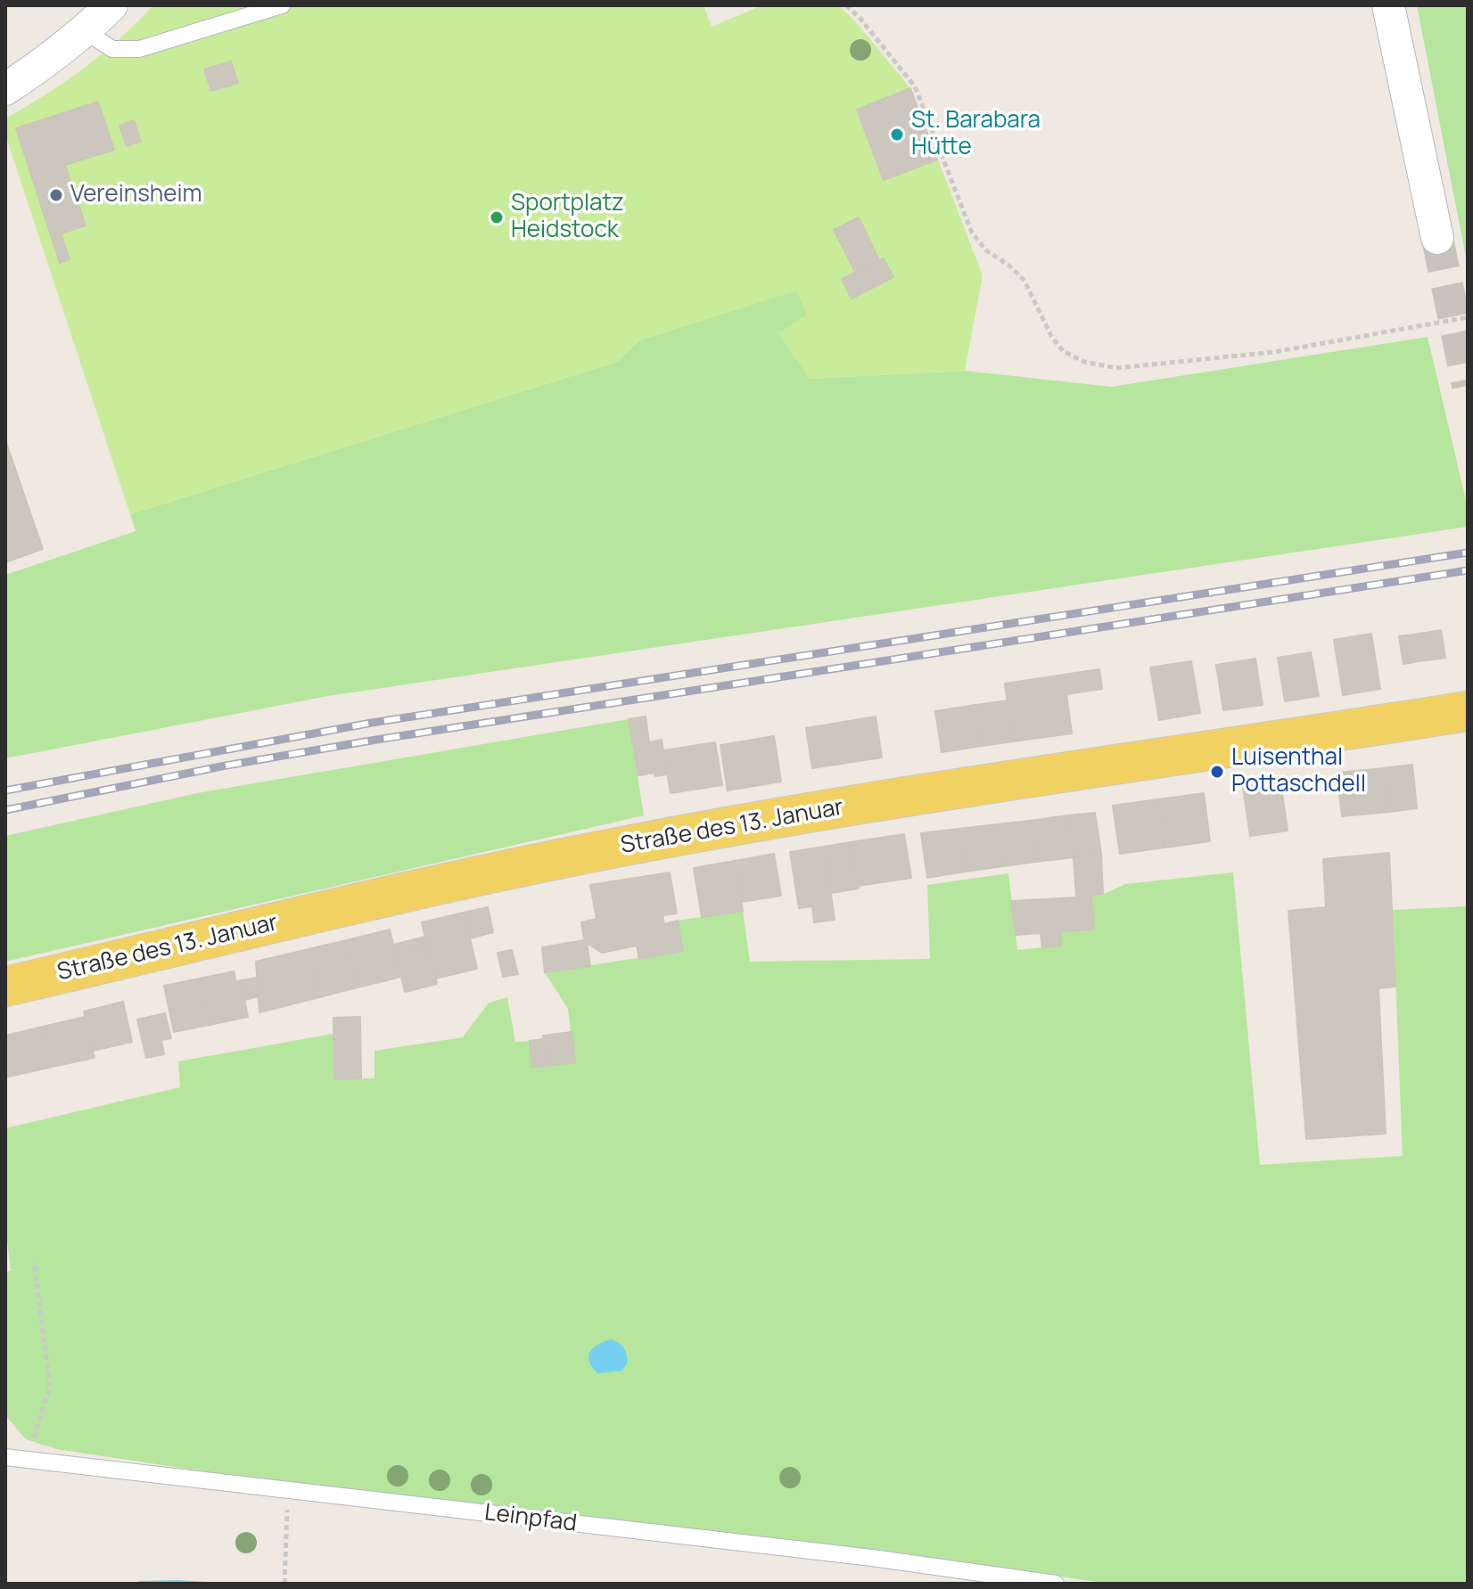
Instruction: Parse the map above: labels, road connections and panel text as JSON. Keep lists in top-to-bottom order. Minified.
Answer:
{"streets":{"main road":["Straße des 13. Januar"],"lane":["Leinpfad"]},"places":["St. Barabara Hütte","Vereinsheim","Sportplatz Heidstock","Luisenthal Pottaschdell"]}
